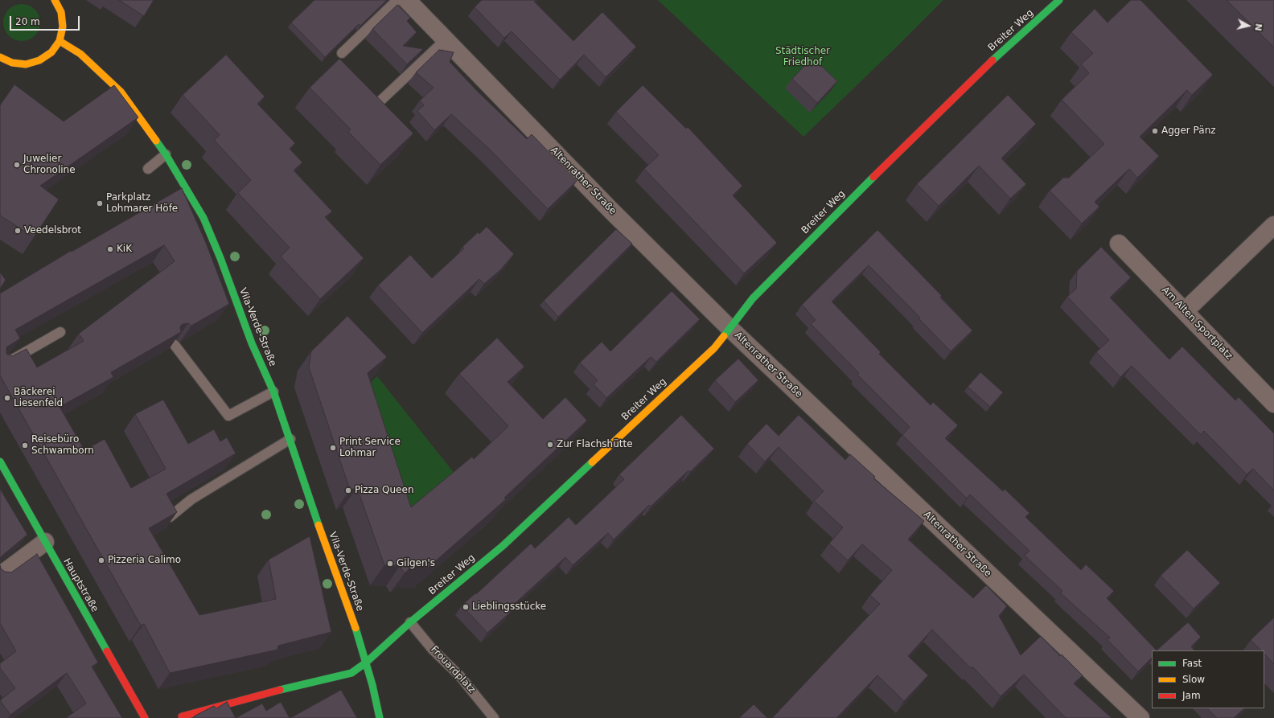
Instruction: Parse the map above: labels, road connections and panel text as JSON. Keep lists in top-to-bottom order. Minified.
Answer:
{"streets":{"main road":["Breiter Weg","Vila-Verde-Straße","Hauptstraße"],"street":["Altenrather Straße","Am Alten Sportplatz"],"lane":["Frouardplatz"]},"crossings":[["Breiter Weg","Altenrather Straße"],["Breiter Weg","Vila-Verde-Straße"],["Breiter Weg","Frouardplatz"]],"parks":["Städtischer Friedhof"],"places":["Agger Pänz","Juwelier Chronoline","Parkplatz Lohmarer Höfe","Veedelsbrot","KiK","Bäckerei Liesenfeld","Zur Flachshütte","Reisebüro Schwamborn","Print Service Lohmar","Pizza Queen","Pizzeria Calimo","Gilgen's","Lieblingsstücke"],"legend":["Fast","Slow","Jam"],"scale_bar":"20 m","north":"right"}
